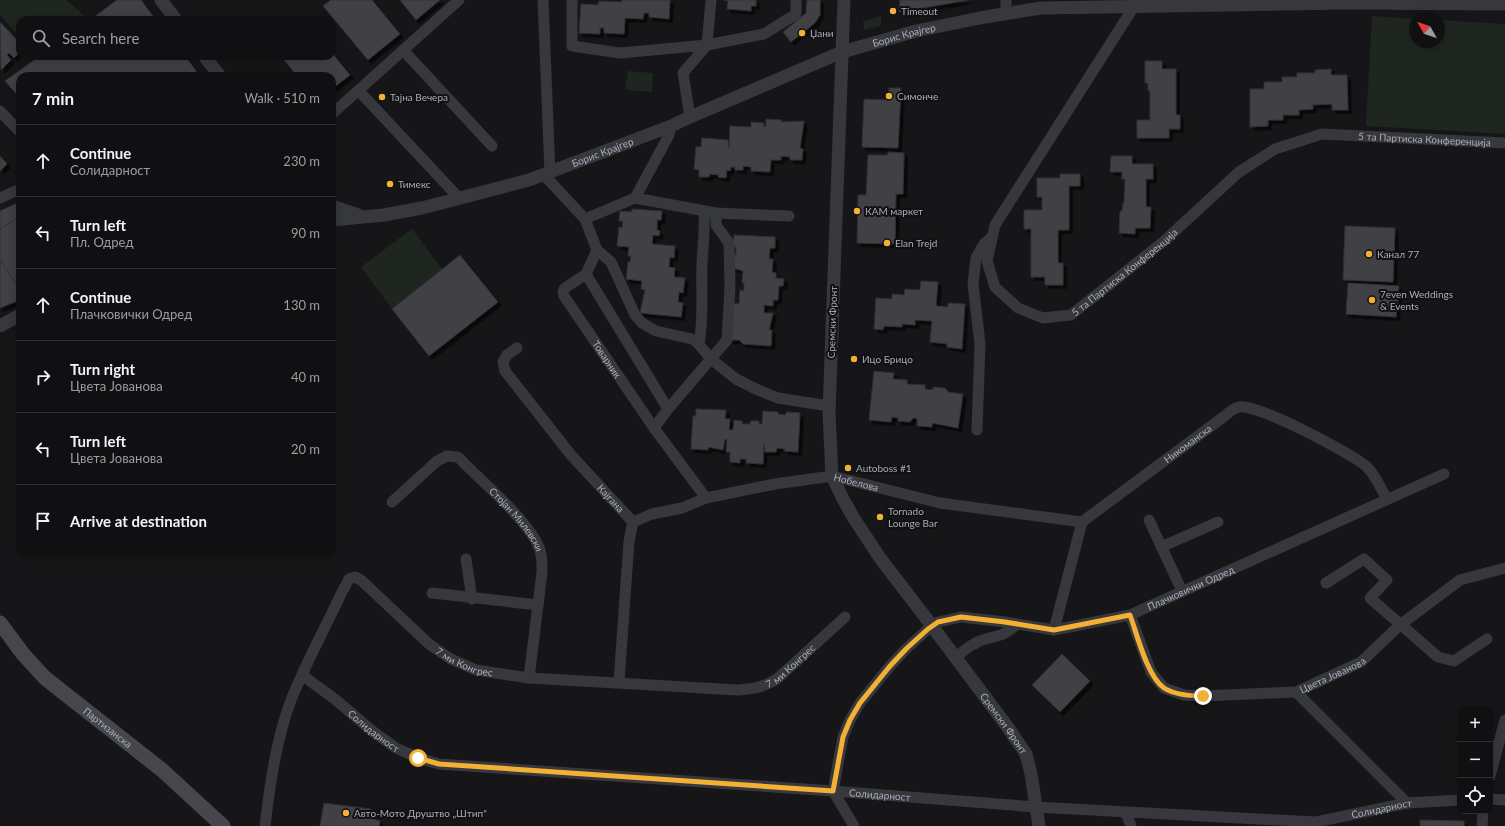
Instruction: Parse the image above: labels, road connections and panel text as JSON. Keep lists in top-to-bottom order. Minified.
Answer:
{"streets":{"main road":["Партизанска"],"street":["Борис Крајгер","5 та Партиска Конференција","Сремски Фронт","Товарник","Никоманска","Нобелова","Кајгана","Стојан Милевски","Плачковички Одред","7 ми Конгрес","Цвета Јованова","Солидарност"]},"crossings":[["Борис Крајгер","5 та Партиска Конференција"],["Борис Крајгер","Сремски Фронт"],["Сремски Фронт","Нобелова"],["Сремски Фронт","Солидарност"],["Товарник","Нобелова"],["Никоманска","Нобелова"],["Никоманска","Плачковички Одред"],["Нобелова","Кајгана"],["Стојан Милевски","7 ми Конгрес"],["Плачковички Одред","Цвета Јованова"],["Плачковички Одред","Солидарност"],["7 ми Конгрес","Солидарност"]],"places":["Timeout","Џани","Симонче","Тајна Вечера","Тимекс","КАМ маркет","Elan Trejd","Канал 77","7even Weddings & Events","Ицо Брицо","Autoboss #1","Tornado Lounge Bar","Авто-Мото Друштво „Штип\""],"north":"top left","page":{"search":"Search here","heading":["7 min","Walk · 510 m"],"list":[["Continue","Солидарност","230 m"],["Turn left","Пл. Одред","90 m"],["Continue","Плачковички Одред","130 m"],["Turn right","Цвета Јованова","40 m"],["Turn left","Цвета Јованова","20 m"],"Arrive at destination"],"map_buttons":["+","−"]}}
